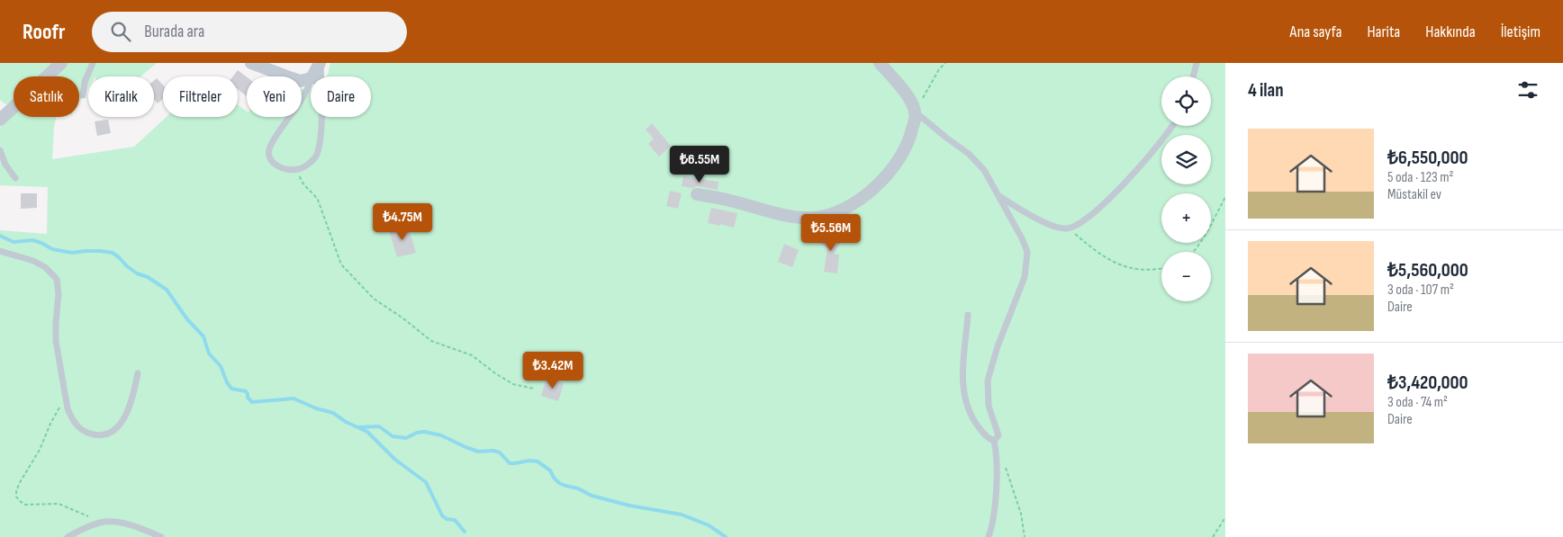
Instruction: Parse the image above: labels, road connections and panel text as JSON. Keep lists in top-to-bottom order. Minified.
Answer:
{"page":{"header":"Roofr","search":"Burada ara","nav":["Ana sayfa","Harita","Hakkında","İletişim"],"heading":"4 ilan","map_buttons":["+","−"],"chip":["Satılık","Kiralık","Filtreler","Yeni","Daire"],"list":[{"name":"₺6,550,000","note":"5 oda · 123 m² · Müstakil ev"},{"name":"₺5,560,000","note":"3 oda · 107 m² · Daire"},{"name":"₺3,420,000","note":"3 oda · 74 m² · Daire"}],"price":["₺6.55M","₺4.75M","₺5.56M","₺3.42M"]}}
